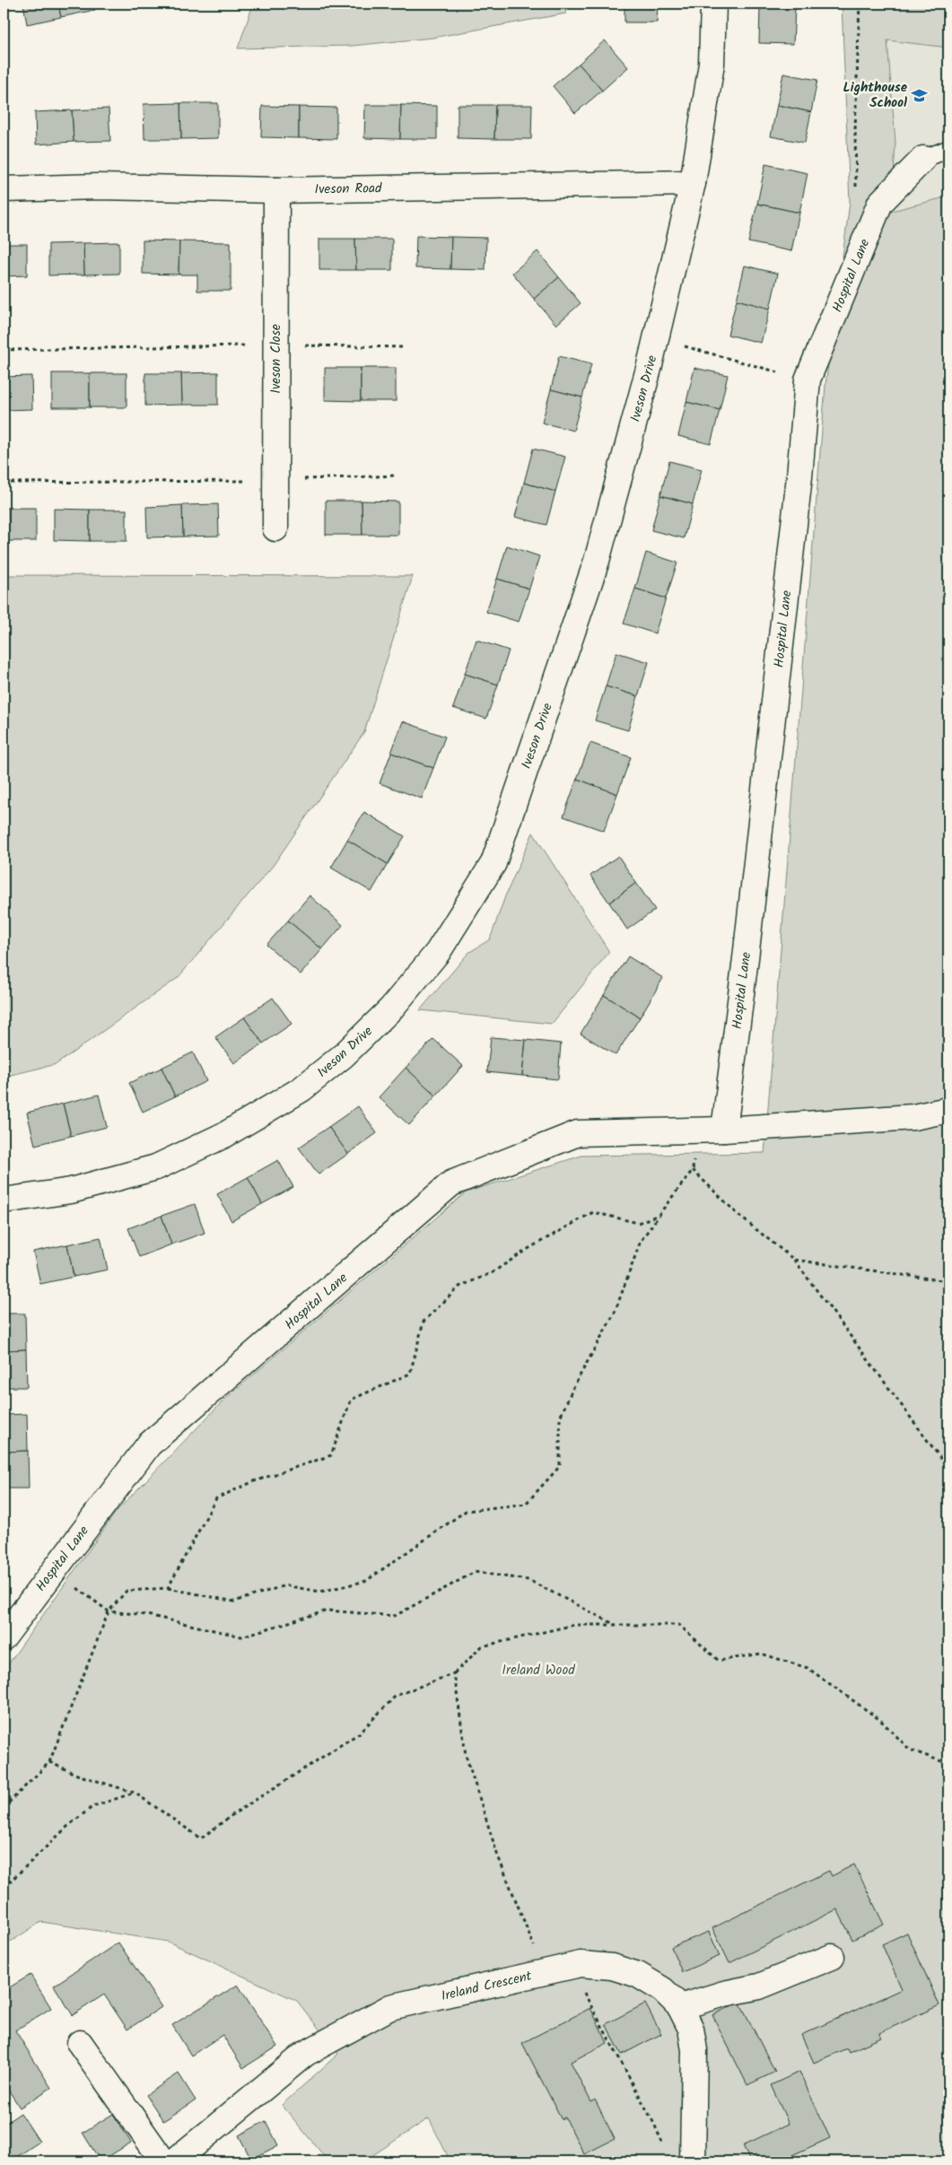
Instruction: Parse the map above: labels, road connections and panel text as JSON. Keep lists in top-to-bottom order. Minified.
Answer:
{"streets":{"street":["Iveson Road","Hospital Lane","Iveson Close","Iveson Drive","Ireland Crescent"]},"crossings":[["Iveson Road","Iveson Close"],["Iveson Road","Iveson Drive"]],"parks":["Ireland Wood"],"places":{"school or university":["Lighthouse School"]}}
